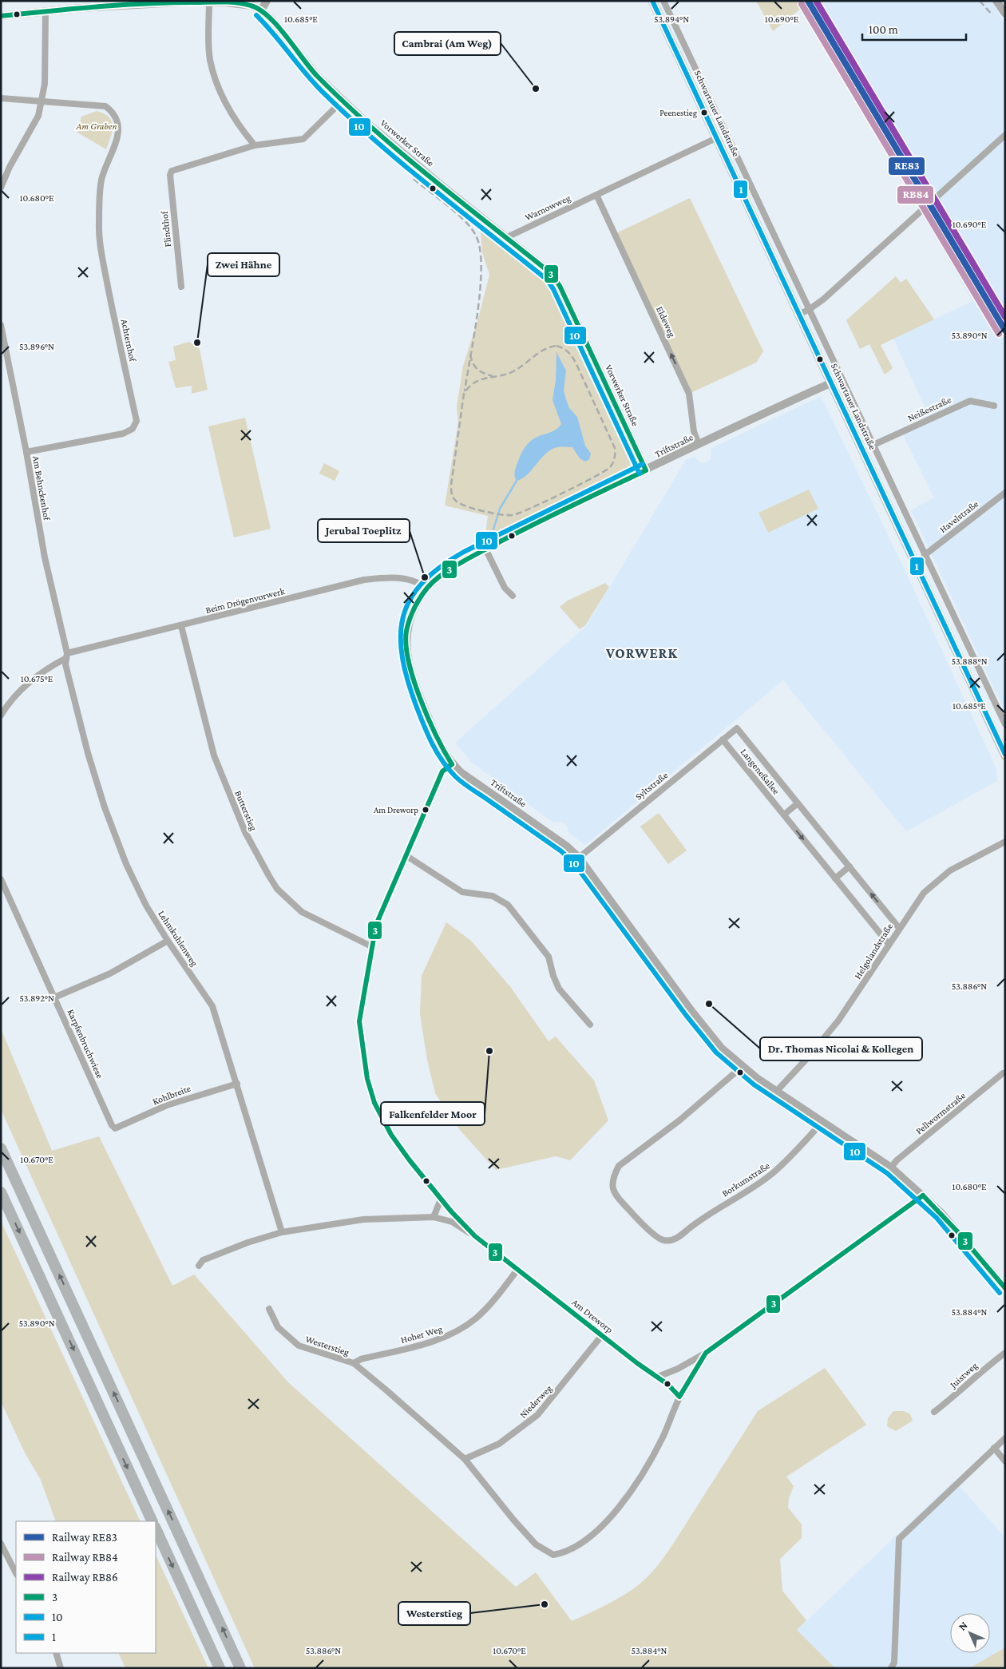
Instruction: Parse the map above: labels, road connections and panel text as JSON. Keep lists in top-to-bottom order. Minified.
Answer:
{"streets":{"main road":["Schwartauer Landstraße"],"street":["Vorwerker Straße","Warnowweg","Flindthof","Eldeweg","Achternhof","Neißestraße","Triftstraße","Am Behnckenhof","Havelstraße","Beim Drögenvorwerk","Langeneßallee","Syltstraße","Butterstieg","Lehmkuhlenweg","Helgolandstraße","Karpfenbruchwiese","Kohlbreite","Pellwormstraße","Borkumstraße","Am Dreworp","Hoher Weg","Westerstieg","Juistweg","Niederweg"]},"crossings":[["Schwartauer Landstraße","Warnowweg"],["Schwartauer Landstraße","Neißestraße"],["Schwartauer Landstraße","Triftstraße"],["Schwartauer Landstraße","Havelstraße"],["Vorwerker Straße","Warnowweg"],["Vorwerker Straße","Triftstraße"],["Warnowweg","Eldeweg"],["Eldeweg","Triftstraße"],["Achternhof","Am Behnckenhof"],["Triftstraße","Beim Drögenvorwerk"],["Triftstraße","Syltstraße"],["Triftstraße","Helgolandstraße"],["Triftstraße","Pellwormstraße"],["Triftstraße","Borkumstraße"],["Triftstraße","Am Dreworp"],["Am Behnckenhof","Beim Drögenvorwerk"],["Am Behnckenhof","Lehmkuhlenweg"],["Beim Drögenvorwerk","Butterstieg"],["Beim Drögenvorwerk","Lehmkuhlenweg"],["Langeneßallee","Syltstraße"],["Langeneßallee","Helgolandstraße"],["Butterstieg","Am Dreworp"],["Lehmkuhlenweg","Kohlbreite"],["Karpfenbruchwiese","Kohlbreite"],["Am Dreworp","Hoher Weg"],["Am Dreworp","Westerstieg"],["Am Dreworp","Niederweg"],["Hoher Weg","Westerstieg"],["Westerstieg","Niederweg"]],"one_way":["Eldeweg"],"districts":["VORWERK"],"parks":["Am Graben"],"places":["Cambrai (Am Weg)","Peenestieg","Zwei Hähne","Jerubal Toeplitz","Am Dreworp","Dr. Thomas Nicolai & Kollegen","Falkenfelder Moor","Westerstieg"],"lines":["rail line RE83","rail line RB86","transit line 1","transit line 3","rail line RB84","transit line 10"],"legend":["Railway RE83","Railway RB84","Railway RB86","3","10","1"],"scale_bar":"100 m","north":"top left","coordinates":["10.685°E","10.690°E","53.894°N","10.680°E","53.890°N","53.896°N","53.888°N","10.675°E","53.886°N","53.892°N","10.670°E","53.884°N"]}
